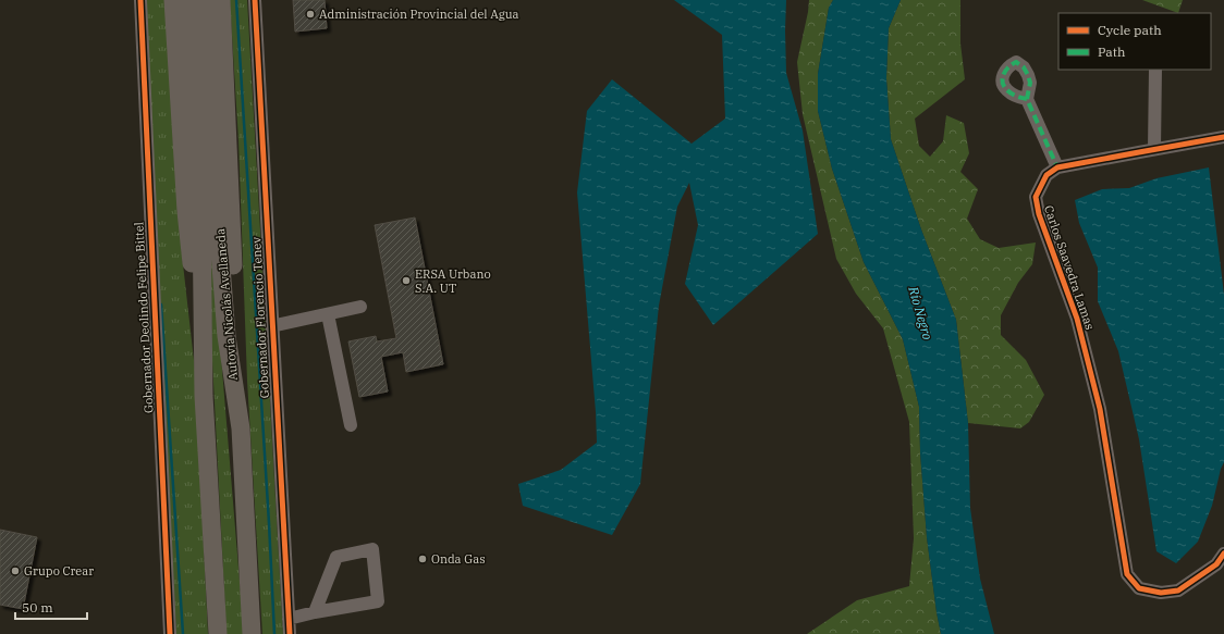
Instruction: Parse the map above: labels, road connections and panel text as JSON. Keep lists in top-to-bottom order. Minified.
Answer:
{"streets":{"highway":["Autovía Nicolás Avellaneda"],"street":["Carlos Saavedra Lamas","Gobernador Deolindo Felipe Bittel","Gobernador Florencio Tenev"]},"water":["Río Negro"],"places":["Administración Provincial del Agua","ERSA Urbano S.A. UT","Onda Gas","Grupo Crear"],"legend":["Cycle path","Path"],"scale_bar":"50 m"}
